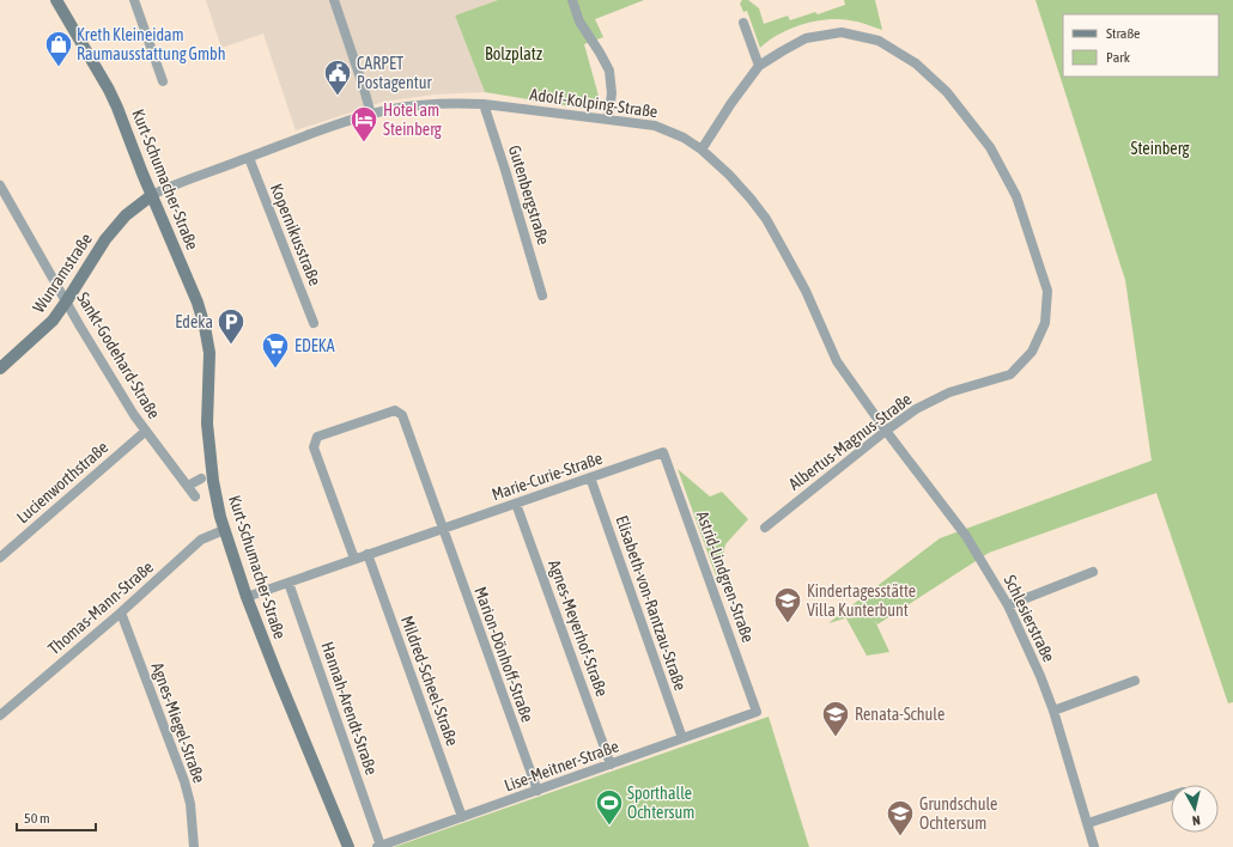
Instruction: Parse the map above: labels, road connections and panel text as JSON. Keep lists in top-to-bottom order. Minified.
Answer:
{"streets":{"main road":["Kurt-Schumacher-Straße","Wunramstraße"],"street":["Adolf-Kolping-Straße","Gutenbergstraße","Kopernikusstraße","Sankt-Godehard-Straße","Albertus-Magnus-Straße","Marie-Curie-Straße","Lucienworthstraße","Astrid-Lindgren-Straße","Elisabeth-von-Rantzau-Straße","Thomas-Mann-Straße","Schlesierstraße","Agnes-Meyerhof-Straße","Marion-Dönhoff-Straße","Mildred-Scheel-Straße","Hannah-Arendt-Straße","Agnes-Miegel-Straße","Lise-Meitner-Straße"]},"crossings":[["Adolf-Kolping-Straße","Kurt-Schumacher-Straße"],["Adolf-Kolping-Straße","Gutenbergstraße"],["Adolf-Kolping-Straße","Kopernikusstraße"],["Adolf-Kolping-Straße","Wunramstraße"],["Adolf-Kolping-Straße","Albertus-Magnus-Straße"],["Adolf-Kolping-Straße","Schlesierstraße"],["Kurt-Schumacher-Straße","Wunramstraße"],["Kurt-Schumacher-Straße","Marie-Curie-Straße"],["Kurt-Schumacher-Straße","Thomas-Mann-Straße"],["Wunramstraße","Sankt-Godehard-Straße"],["Sankt-Godehard-Straße","Lucienworthstraße"],["Albertus-Magnus-Straße","Schlesierstraße"],["Marie-Curie-Straße","Astrid-Lindgren-Straße"],["Marie-Curie-Straße","Elisabeth-von-Rantzau-Straße"],["Marie-Curie-Straße","Agnes-Meyerhof-Straße"],["Marie-Curie-Straße","Marion-Dönhoff-Straße"],["Marie-Curie-Straße","Mildred-Scheel-Straße"],["Marie-Curie-Straße","Hannah-Arendt-Straße"],["Astrid-Lindgren-Straße","Lise-Meitner-Straße"],["Elisabeth-von-Rantzau-Straße","Lise-Meitner-Straße"],["Thomas-Mann-Straße","Agnes-Miegel-Straße"],["Agnes-Meyerhof-Straße","Lise-Meitner-Straße"],["Marion-Dönhoff-Straße","Lise-Meitner-Straße"],["Mildred-Scheel-Straße","Lise-Meitner-Straße"],["Hannah-Arendt-Straße","Lise-Meitner-Straße"]],"parks":["Bolzplatz","Steinberg"],"places":{"shop":["Kreth Kleineidam Raumausstattung Gmbh"],"public building":["CARPET Postagentur"],"hotel":["Hotel am Steinberg"],"parking":["Edeka"],"supermarket":["EDEKA"],"school or university":["Kindertagesstätte Villa Kunterbunt","Renata-Schule","Grundschule Ochtersum"],"sports":["Sporthalle Ochtersum"]},"legend":["Straße","Park"],"scale_bar":"50 m","north":"bottom"}
